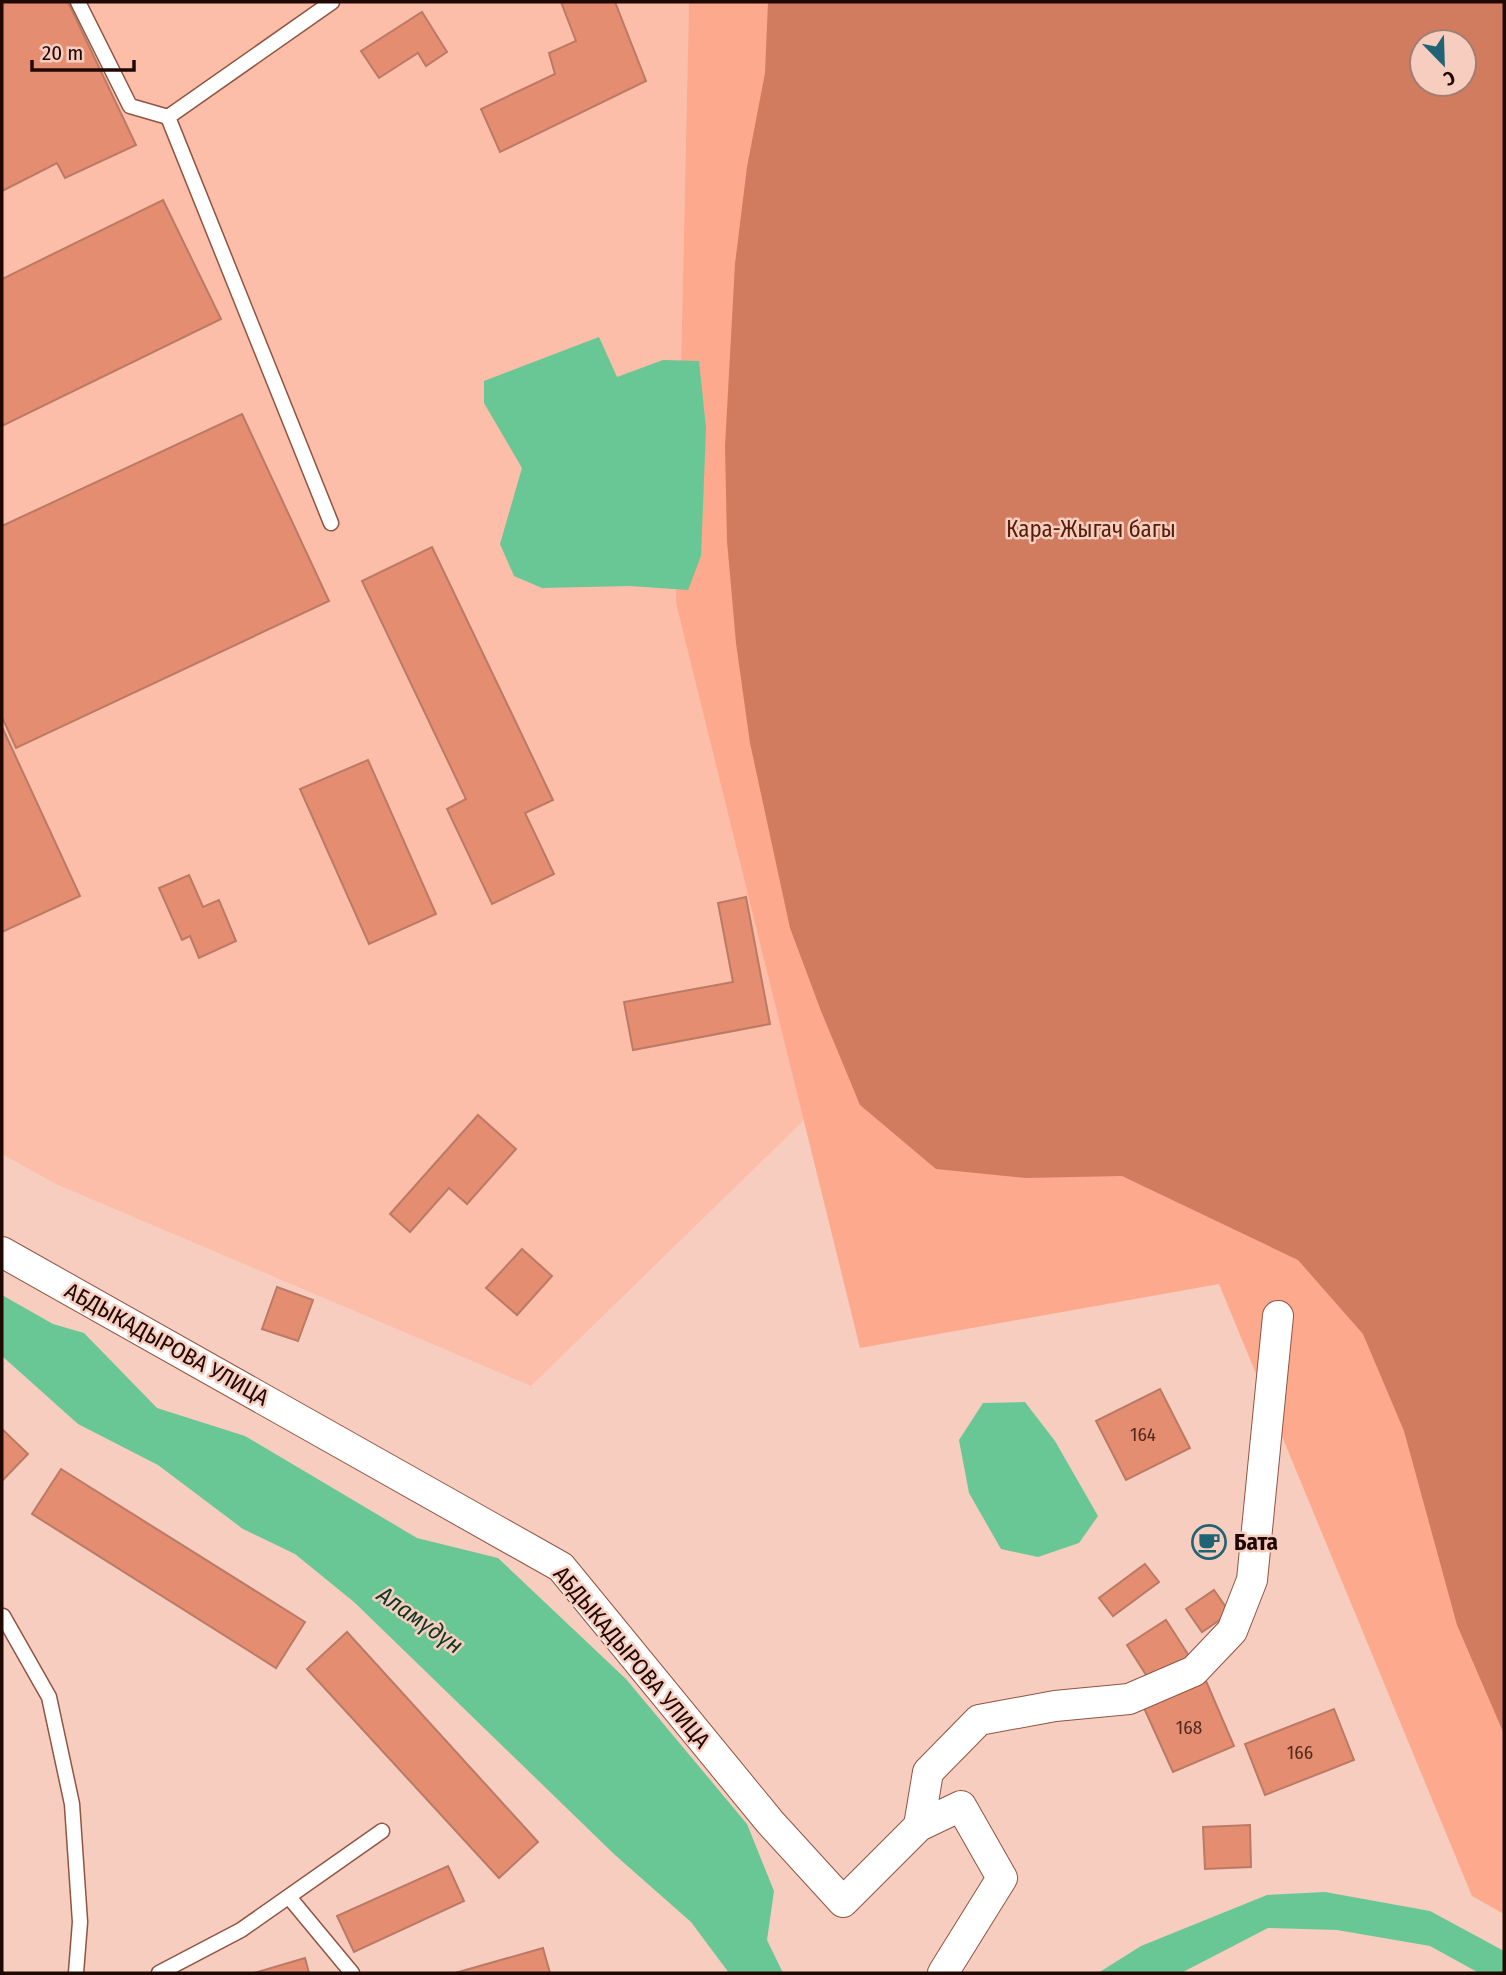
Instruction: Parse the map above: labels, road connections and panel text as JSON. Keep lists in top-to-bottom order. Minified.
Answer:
{"streets":{"street":["АБДЫКАДЫРОВА УЛИЦА"]},"water":["Аламүдүн"],"parks":["Кара-Жыгач багы"],"places":{"cafe":["Бата"]},"house_numbers":["164","168","166"],"scale_bar":"20 m","north":"bottom right"}
